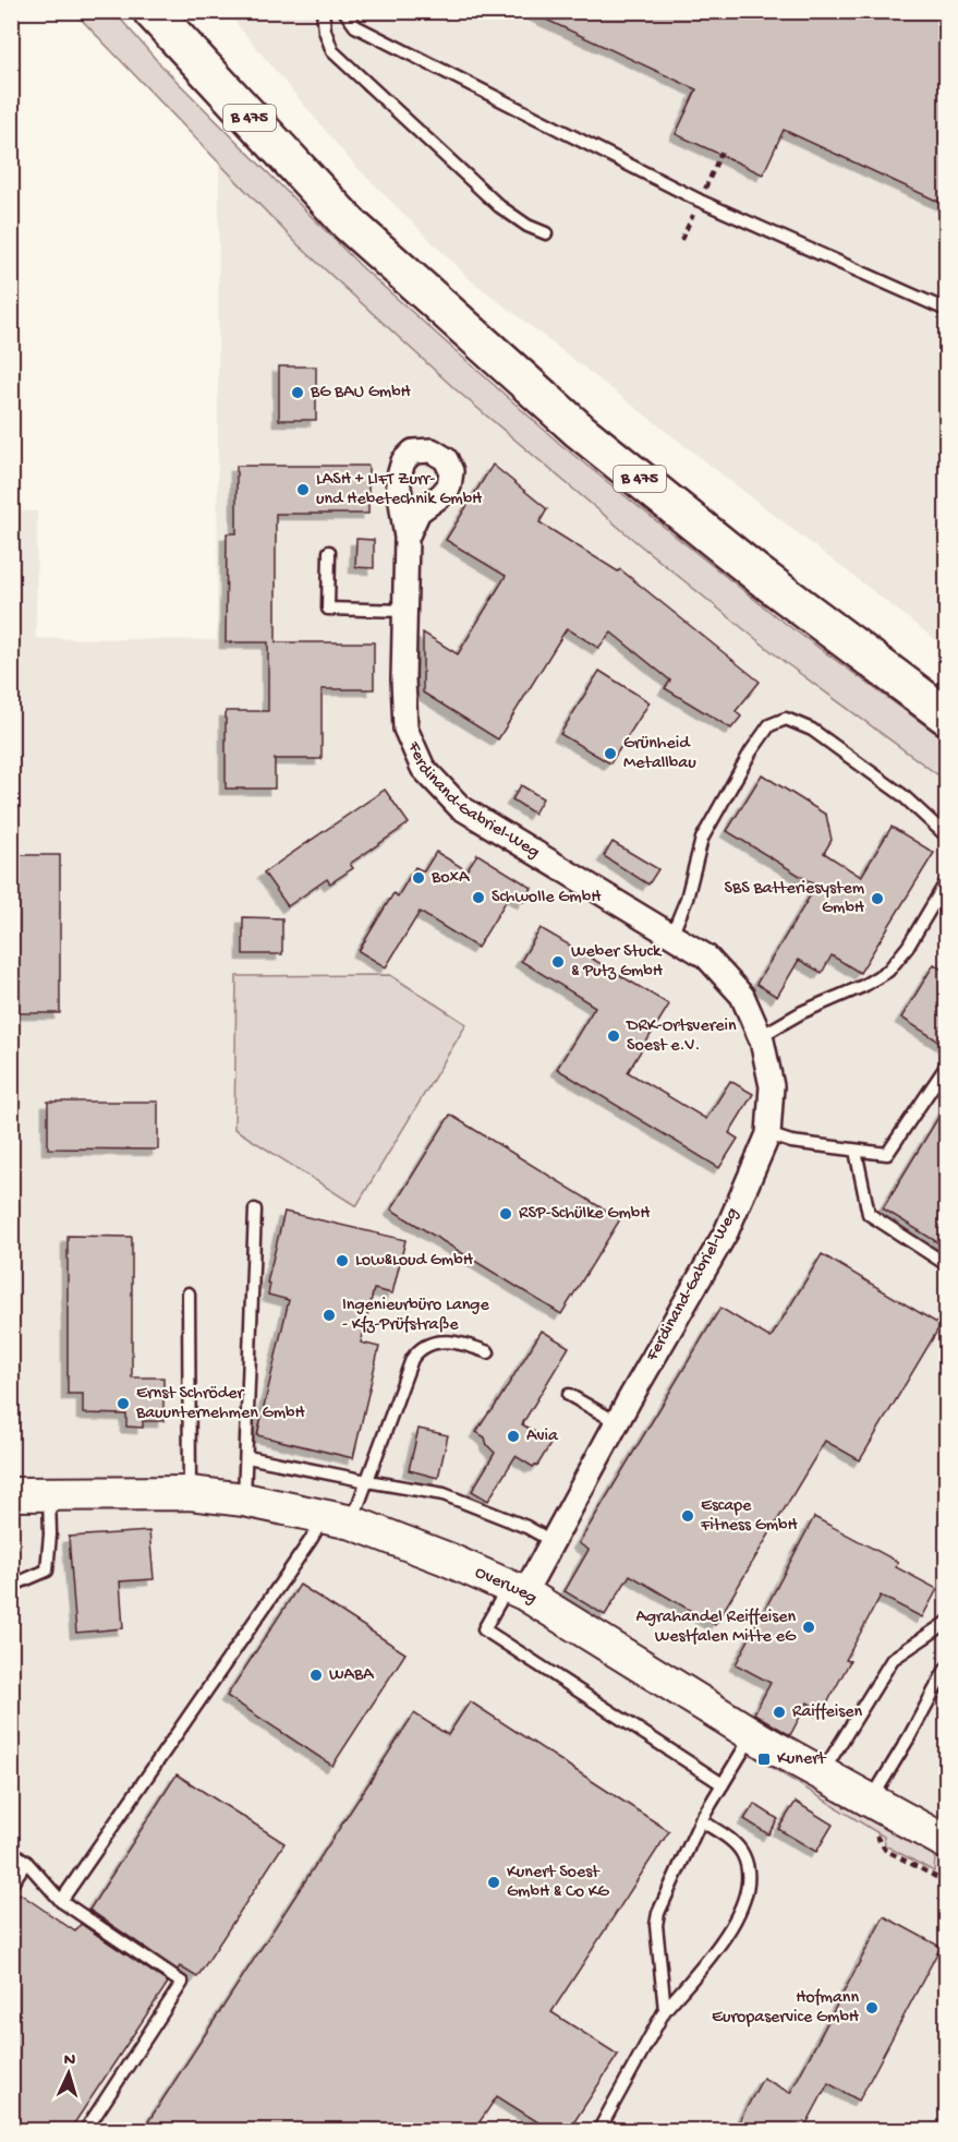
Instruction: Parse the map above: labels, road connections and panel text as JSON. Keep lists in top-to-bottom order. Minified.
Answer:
{"streets":{"highway":["B 475"],"street":["Ferdinand-Gabriel-Weg","Overweg"]},"crossings":[["Ferdinand-Gabriel-Weg","Overweg"]],"places":{"other":["BG BAU GmbH","LASH + LIFT Zurr- und Hebetechnik GmbH","Grünheid Metallbau","BoxA","Schwolle GmbH","SBS Batteriesystem GmbH","Weber Stuck & Putz GmbH","DRK-Ortsverein Soest e.V.","RSP-Schülke GmbH","Low&Loud GmbH","Ingenieurbüro Lange - Kfz-Prüfstraße","Ernst Schröder Bauunternehmen GmbH","Avia","Escape Fitness GmbH","Agrahandel Reiffeisen Westfalen Mitte eG","WABA","Raiffeisen","Kunert Soest GmbH & Co KG","Hofmann Europaservice GmbH"],"transit":["Kunert"]},"north":"top"}
